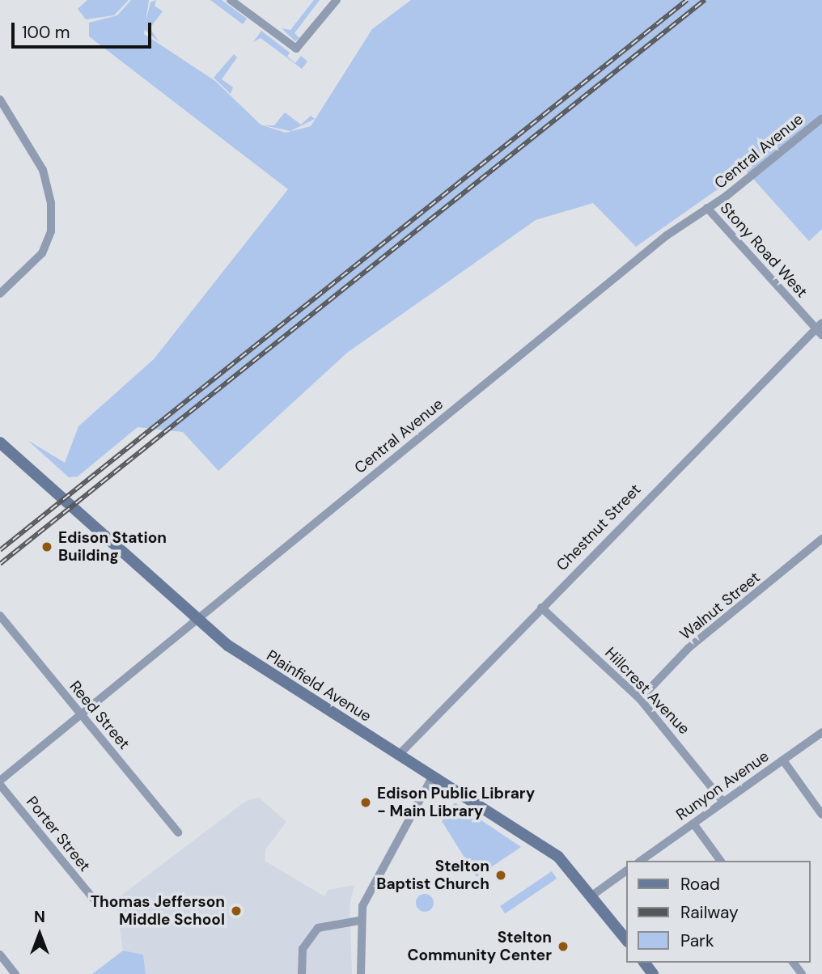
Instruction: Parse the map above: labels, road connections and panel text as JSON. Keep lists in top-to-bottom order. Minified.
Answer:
{"streets":{"main road":["Plainfield Avenue"],"street":["Central Avenue","Stony Road West","Chestnut Street","Walnut Street","Hillcrest Avenue","Reed Street","Runyon Avenue","Porter Street"]},"crossings":[["Central Avenue","Stony Road West"],["Central Avenue","Plainfield Avenue"],["Central Avenue","Reed Street"],["Central Avenue","Porter Street"],["Stony Road West","Chestnut Street"],["Chestnut Street","Plainfield Avenue"],["Chestnut Street","Hillcrest Avenue"],["Walnut Street","Hillcrest Avenue"],["Hillcrest Avenue","Runyon Avenue"]],"places":["Edison Station Building","Edison Public Library - Main Library","Stelton Baptist Church","Thomas Jefferson Middle School","Stelton Community Center"],"legend":["Road","Railway","Park"],"scale_bar":"100 m","north":"top"}
